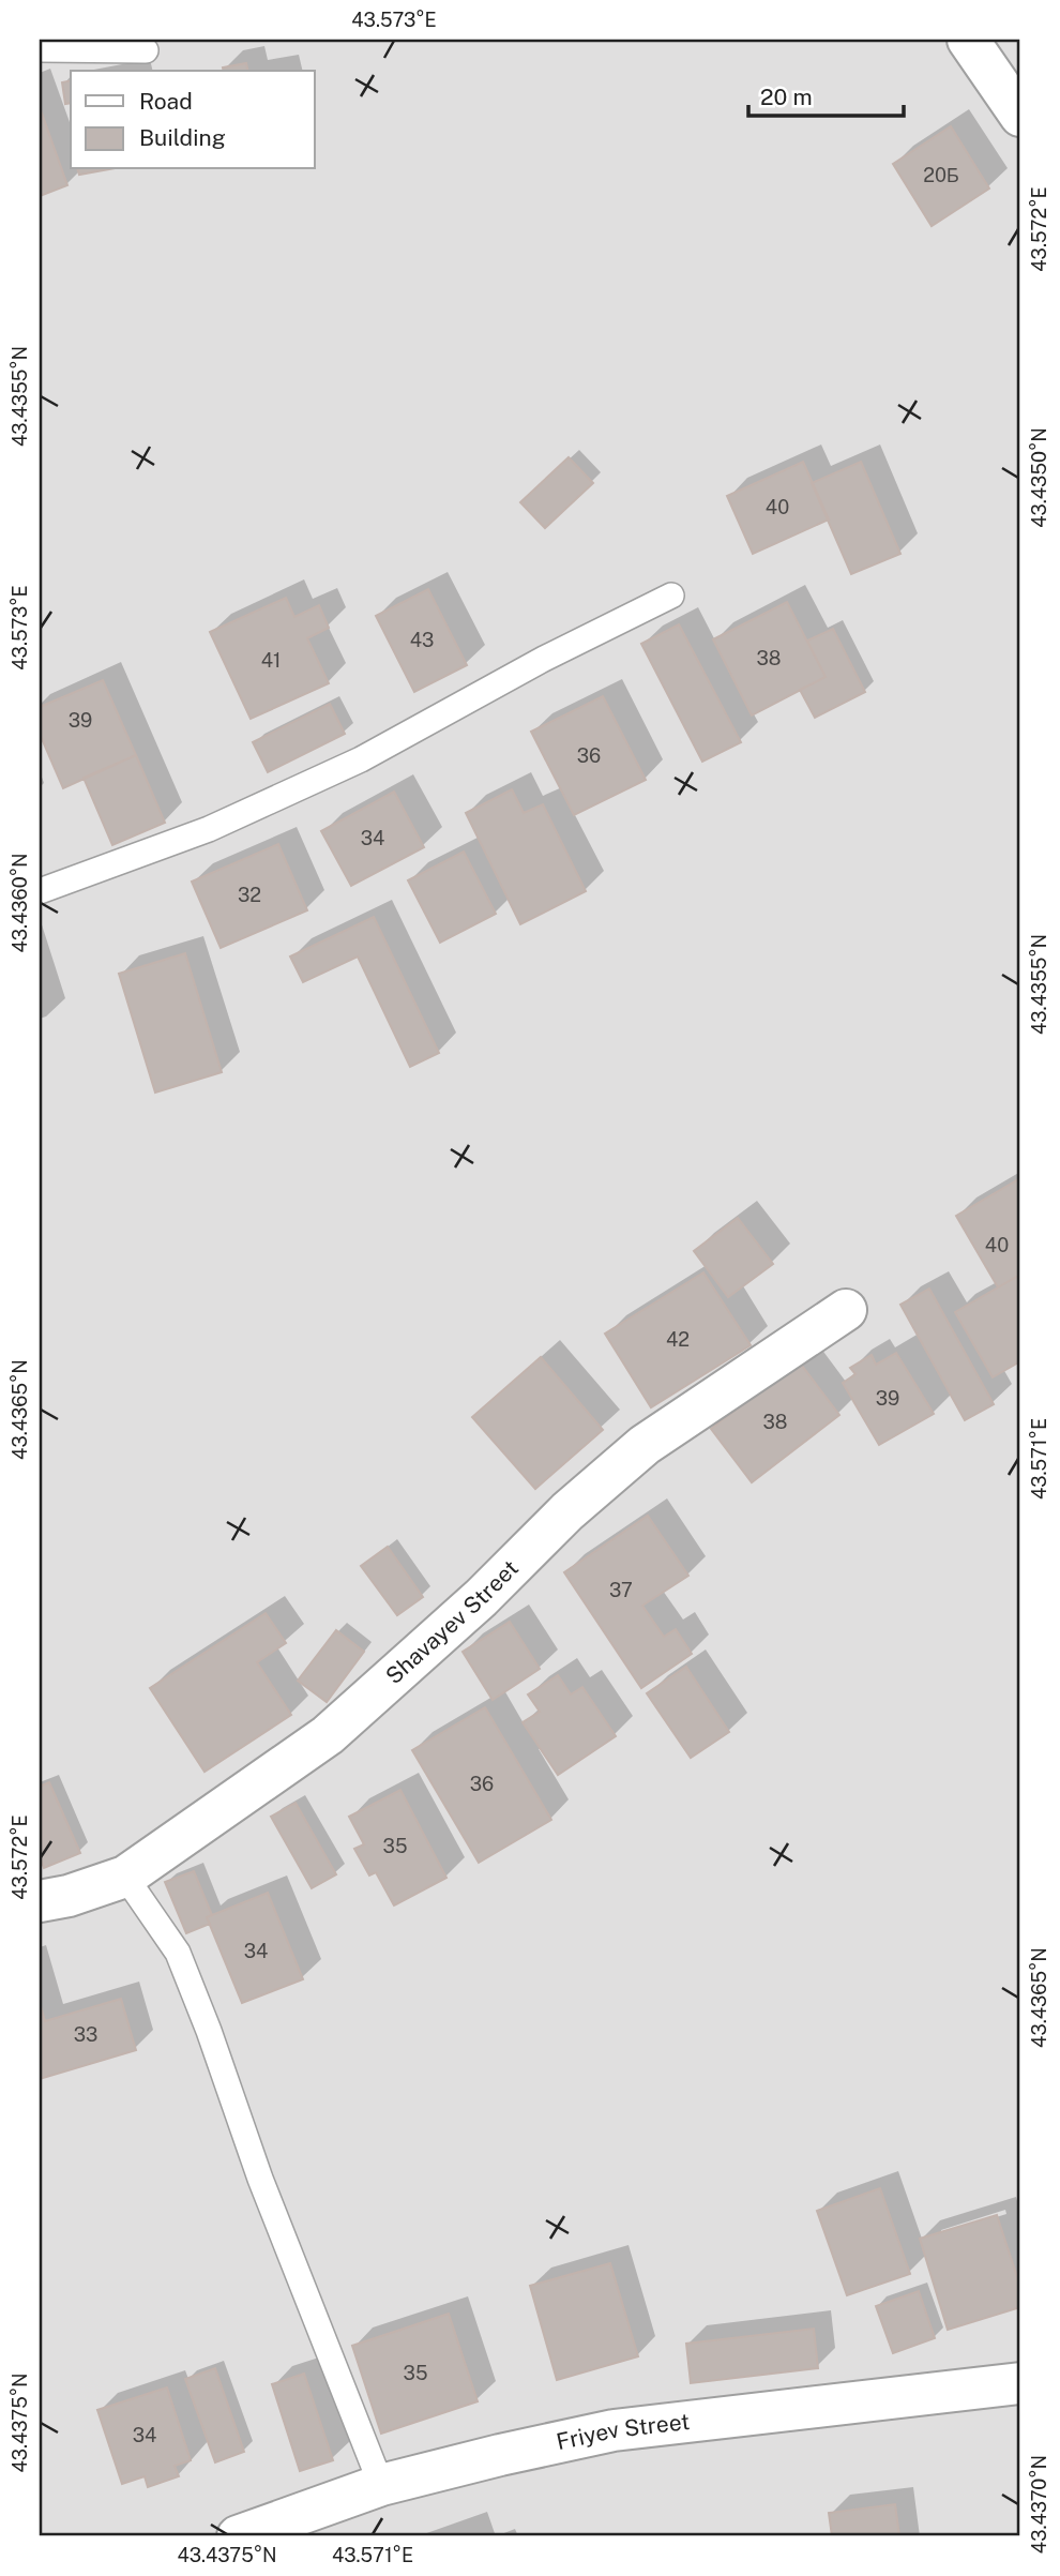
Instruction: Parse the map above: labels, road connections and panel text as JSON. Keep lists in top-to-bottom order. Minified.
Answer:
{"streets":{"street":["Shavayev Street","Friyev Street"]},"house_numbers":["20Б","40","43","38","41","39","36","34","32","40","42","39","38","37","36","35","34","33","35","34"],"legend":["Road","Building"],"scale_bar":"20 m","coordinates":["43.573°E","43.572°E","43.4355°N","43.4350°N","43.4360°N","43.4365°N","43.571°E","43.4375°N","43.4370°N"]}
